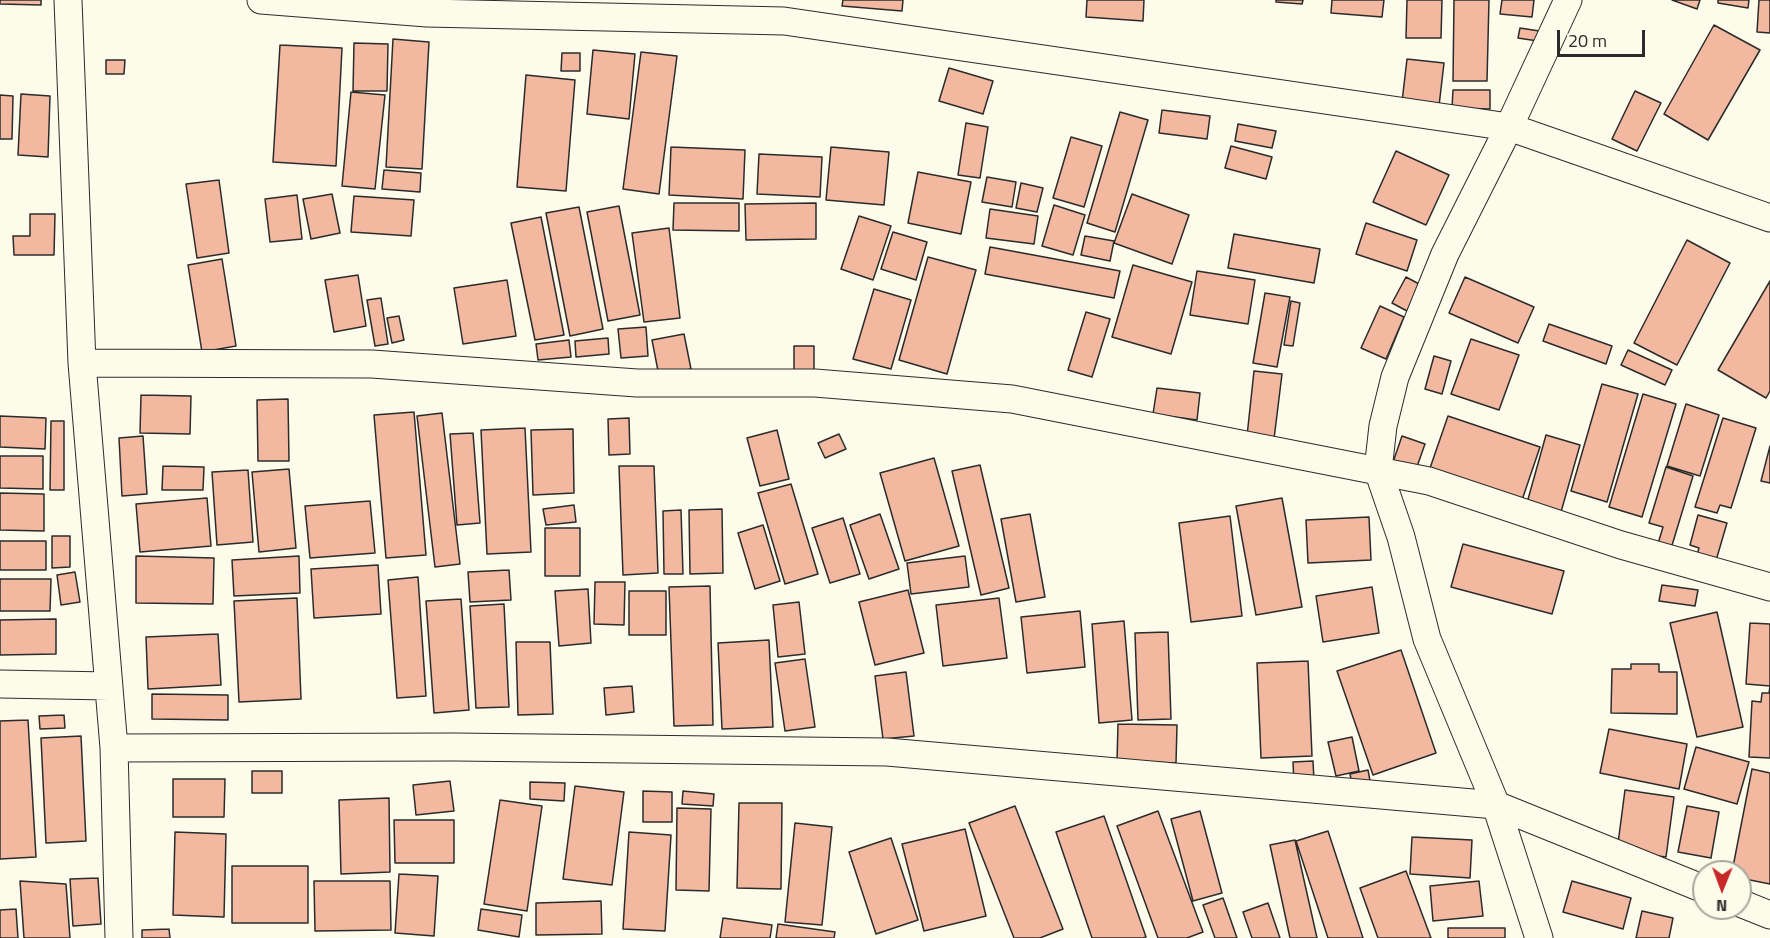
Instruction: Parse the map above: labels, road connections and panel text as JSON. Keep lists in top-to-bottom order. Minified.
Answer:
{"scale_bar":"20 m","north":"bottom"}
